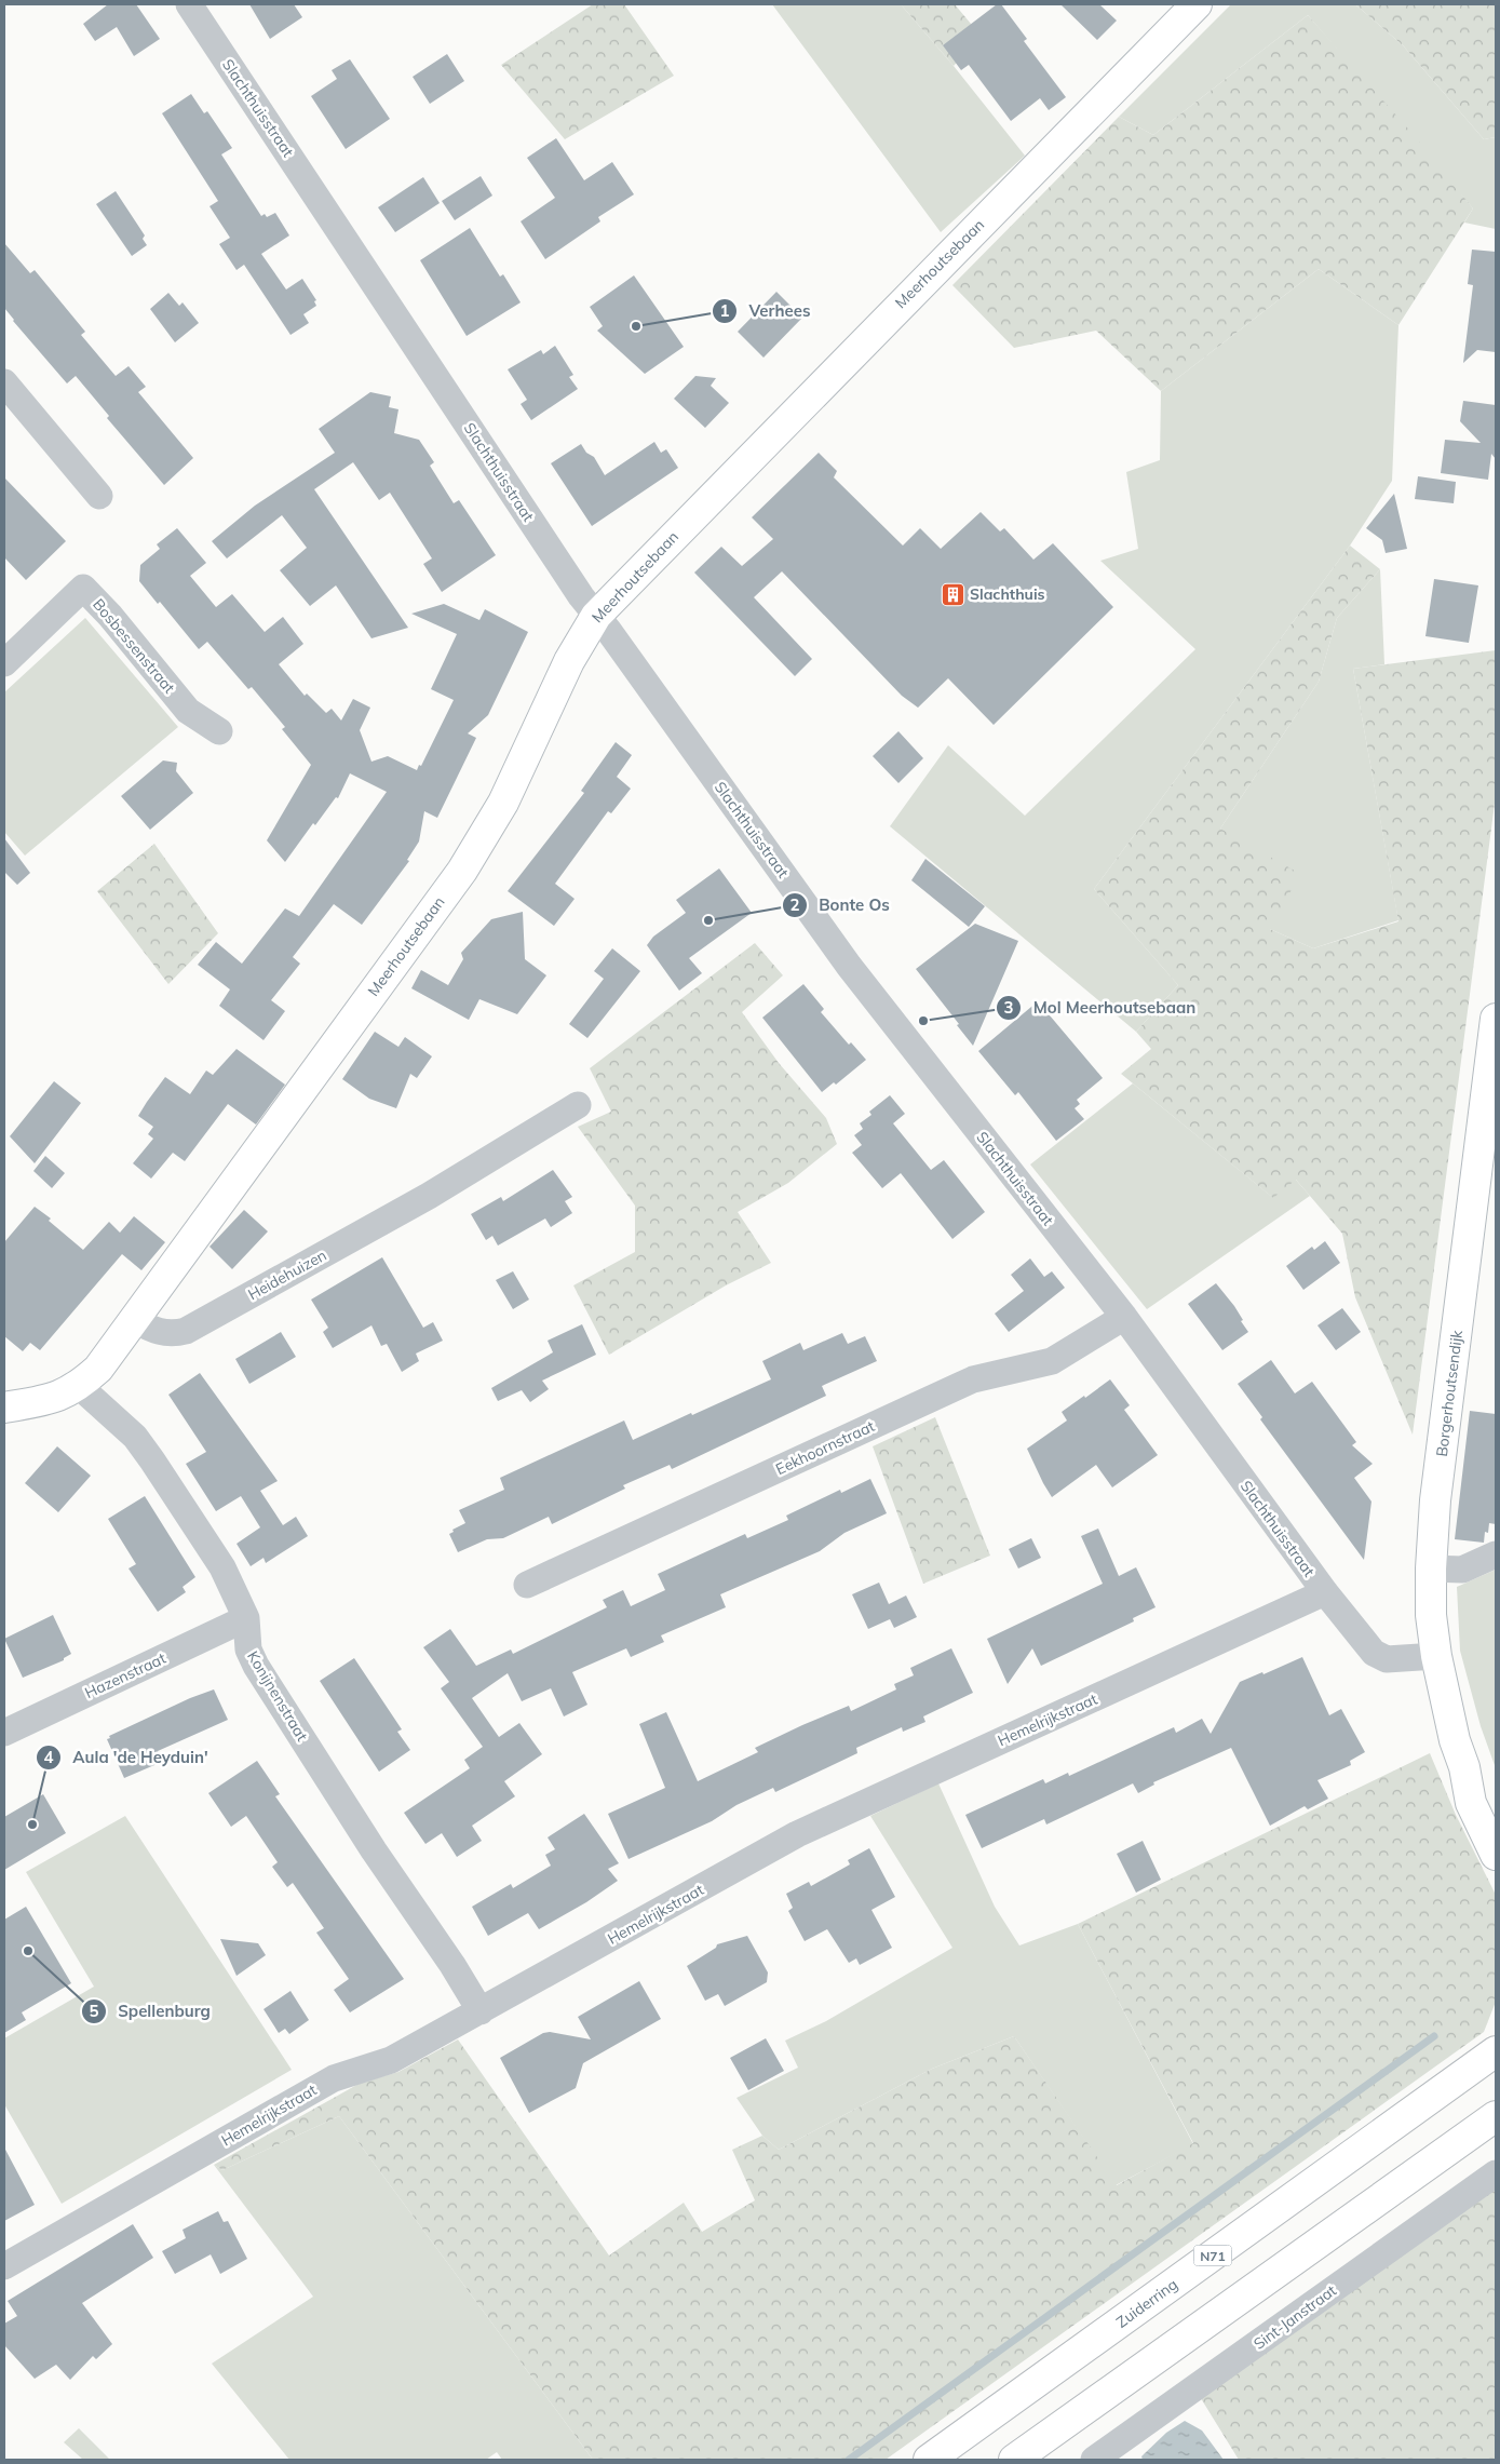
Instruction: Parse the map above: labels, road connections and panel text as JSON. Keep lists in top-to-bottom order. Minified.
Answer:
{"streets":{"main road":["Meerhoutsebaan","Borgerhoutsendijk","N71","Zuiderring"],"street":["Slachthuisstraat","Bosbessenstraat","Heidehuizen","Eekhoornstraat","Hazenstraat","Konijnenstraat","Hemelrijkstraat","Sint-Janstraat"]},"crossings":[["Slachthuisstraat","Meerhoutsebaan"],["Slachthuisstraat","Borgerhoutsendijk"],["Slachthuisstraat","Eekhoornstraat"],["Slachthuisstraat","Hemelrijkstraat"],["Meerhoutsebaan","Heidehuizen"],["Hazenstraat","Konijnenstraat"],["Konijnenstraat","Hemelrijkstraat"]],"places":{"other":["Verhees","Bonte Os","Mol Meerhoutsebaan","Aula 'de Heyduin'","Spellenburg"],"building":["Slachthuis"]}}
